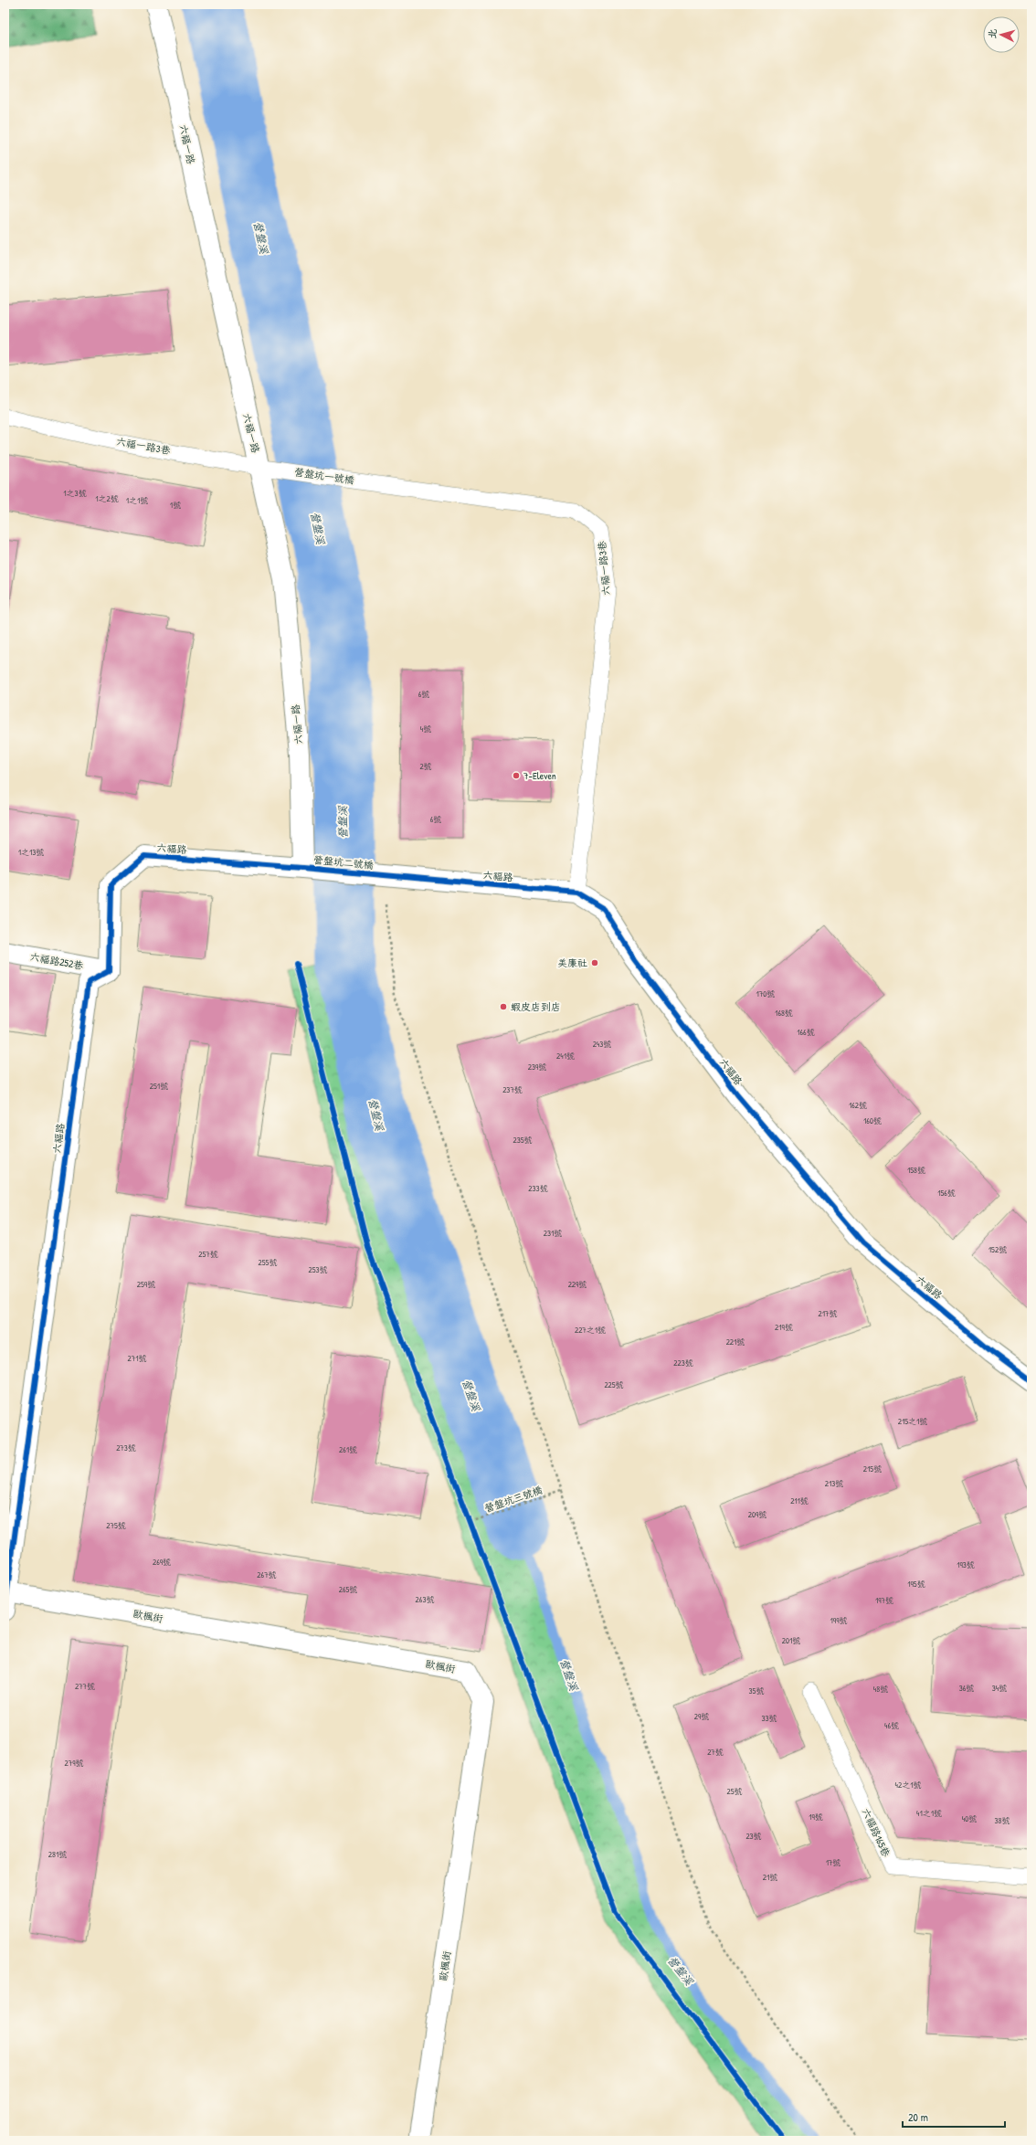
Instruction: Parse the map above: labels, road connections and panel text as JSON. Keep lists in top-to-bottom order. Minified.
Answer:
{"streets":{"street":["六福一路","六福路","營盤坑二號橋","六福路252巷","歐楓街"],"lane":["六福一路3巷","營盤坑一號橋","六福路165巷"],"path":["營盤坑三號橋"]},"crossings":[["六福一路","六福一路3巷"],["六福一路","六福路"],["六福一路","營盤坑二號橋"],["六福一路3巷","營盤坑一號橋"],["六福一路3巷","六福路"],["六福路","營盤坑二號橋"],["六福路","六福路252巷"],["六福路","歐楓街"]],"water":["營盤溪"],"places":["7-Eleven","美廉社","蝦皮店到店"],"house_numbers":["1之3號","1之2號","1之1號","1號","6號","4號","2號","6號","1之13號","170號","168號","166號","243號","241號","239號","251號","237號","162號","160號","235號","158號","233號","156號","231號","152號","257號","255號","253號","259號","229號","217號","219號","227之1號","221號","271號","223號","225號","215之1號","273號","261號","215號","213號","211號","209號","275號","269號","193號","267號","195號","265號","263號","197號","199號","201號","277號","36號","34號","48號","35號","29號","33號","46號","27號","279號","42之1號","25號","41之1號","19號","40號","38號","23號","281號","17號","21號"],"scale_bar":"20 m","north":"left"}
